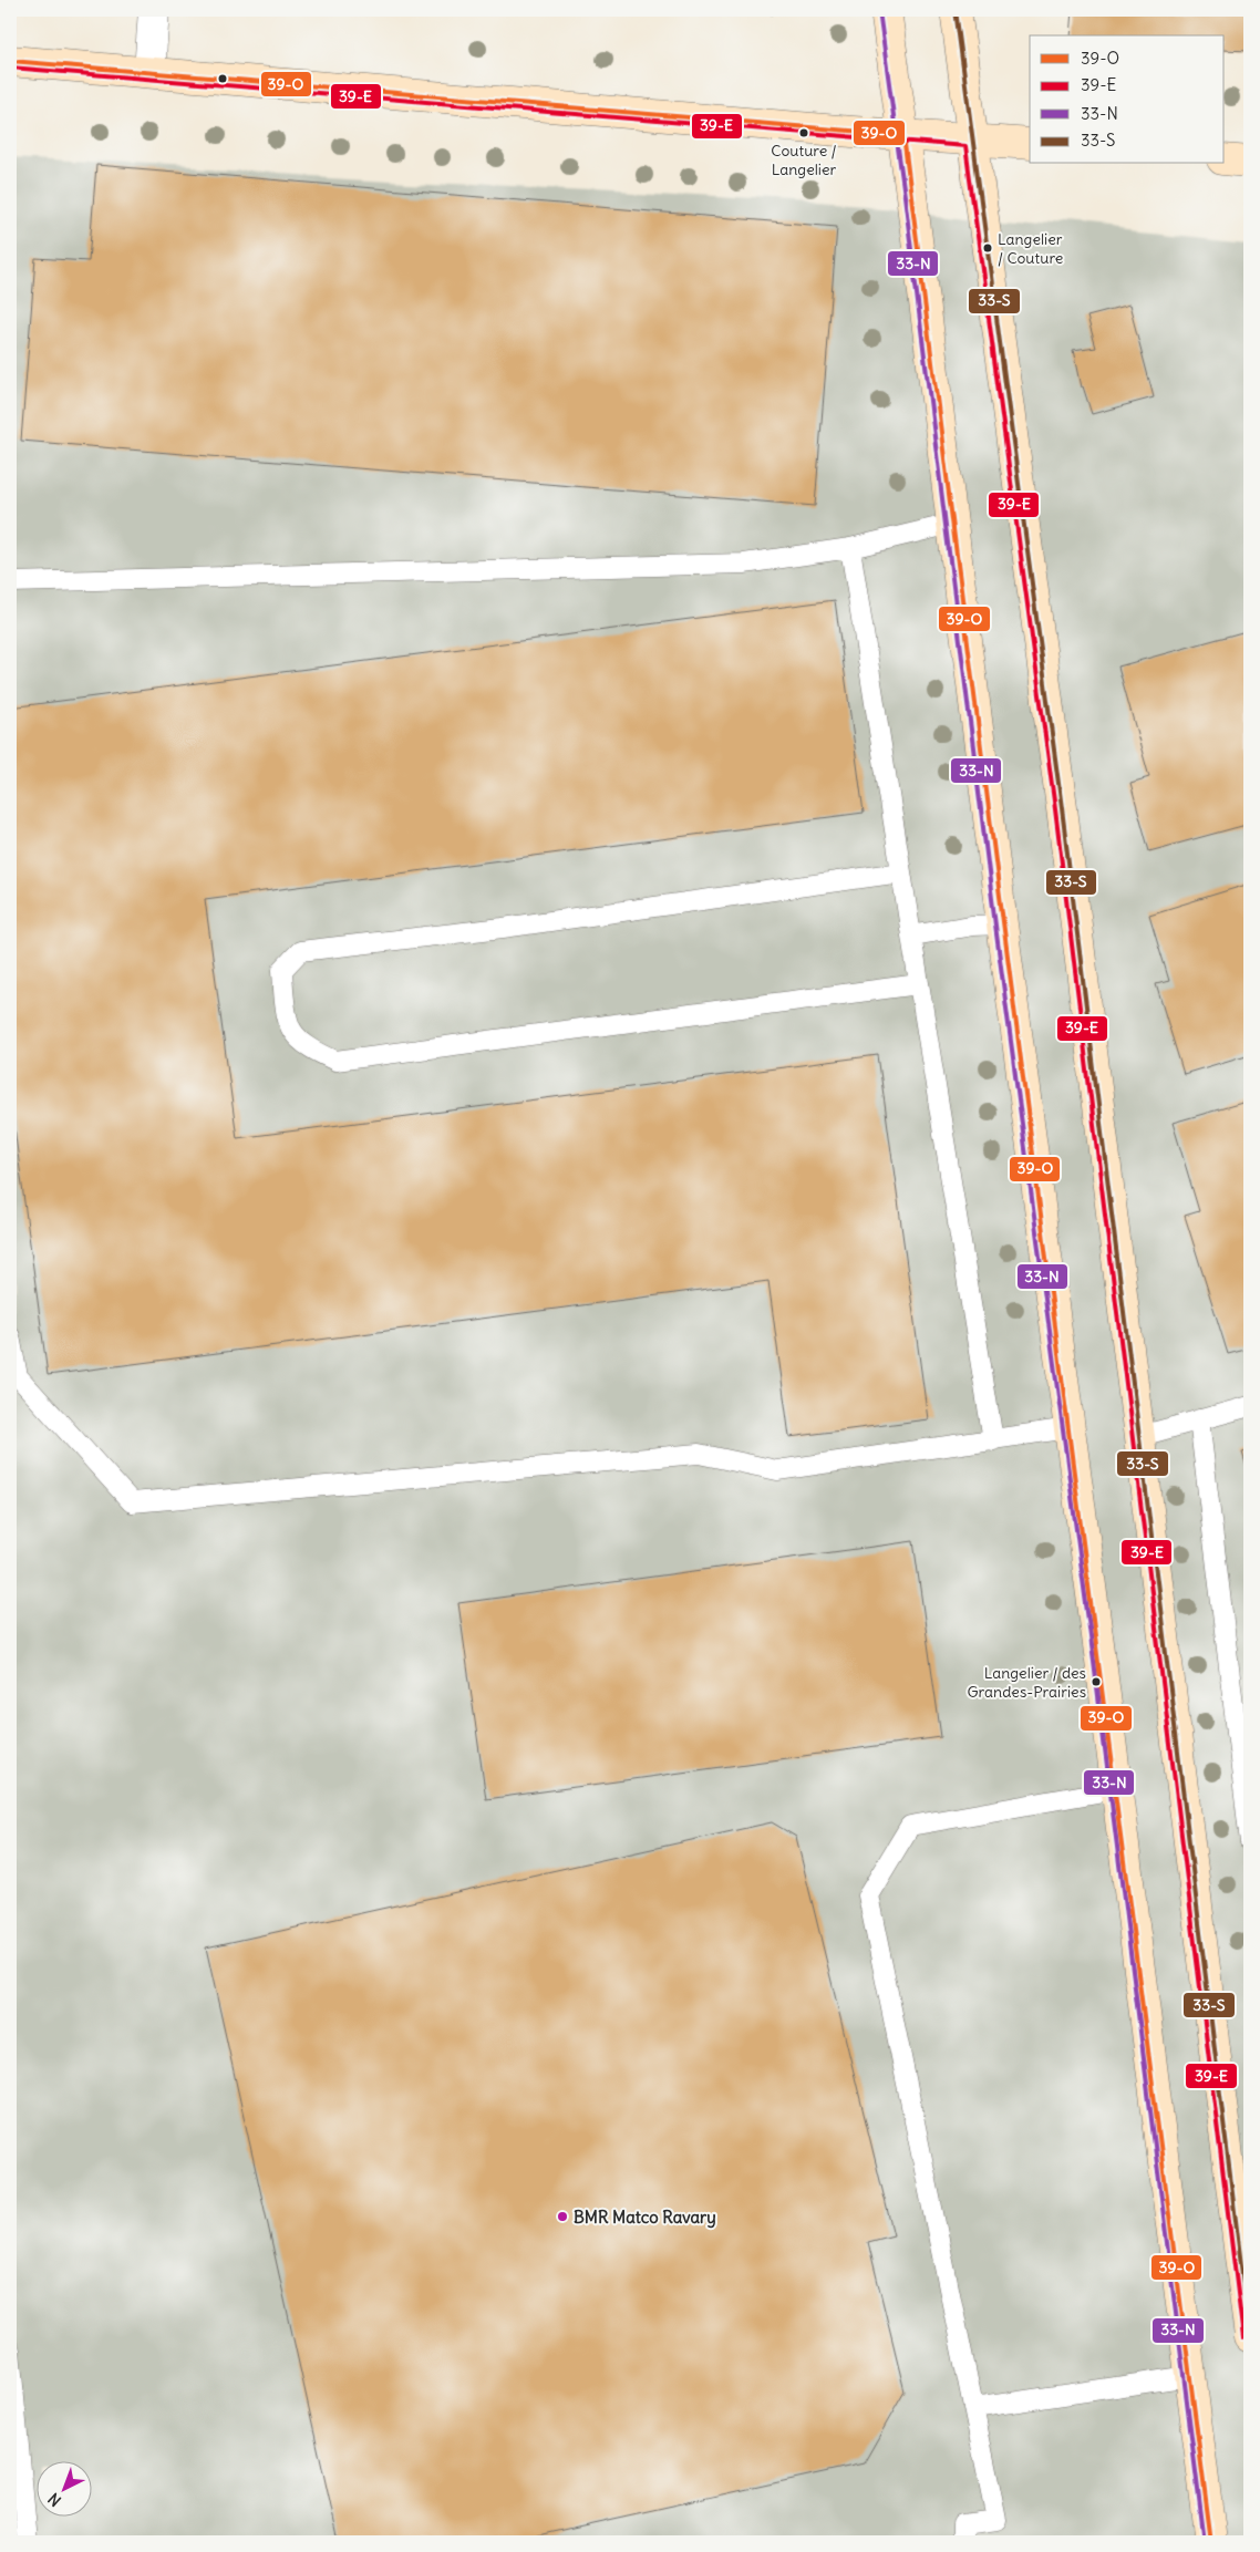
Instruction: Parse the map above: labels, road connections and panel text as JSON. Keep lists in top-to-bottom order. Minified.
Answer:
{"places":["Couture / Langelier","Langelier / Couture","Langelier / des Grandes-Prairies","BMR Matco Ravary"],"lines":["transit line 33-S","transit line 33-N","transit line 39-O","transit line 39-E"],"legend":["39-O","39-E","33-N","33-S"],"north":"bottom left"}
